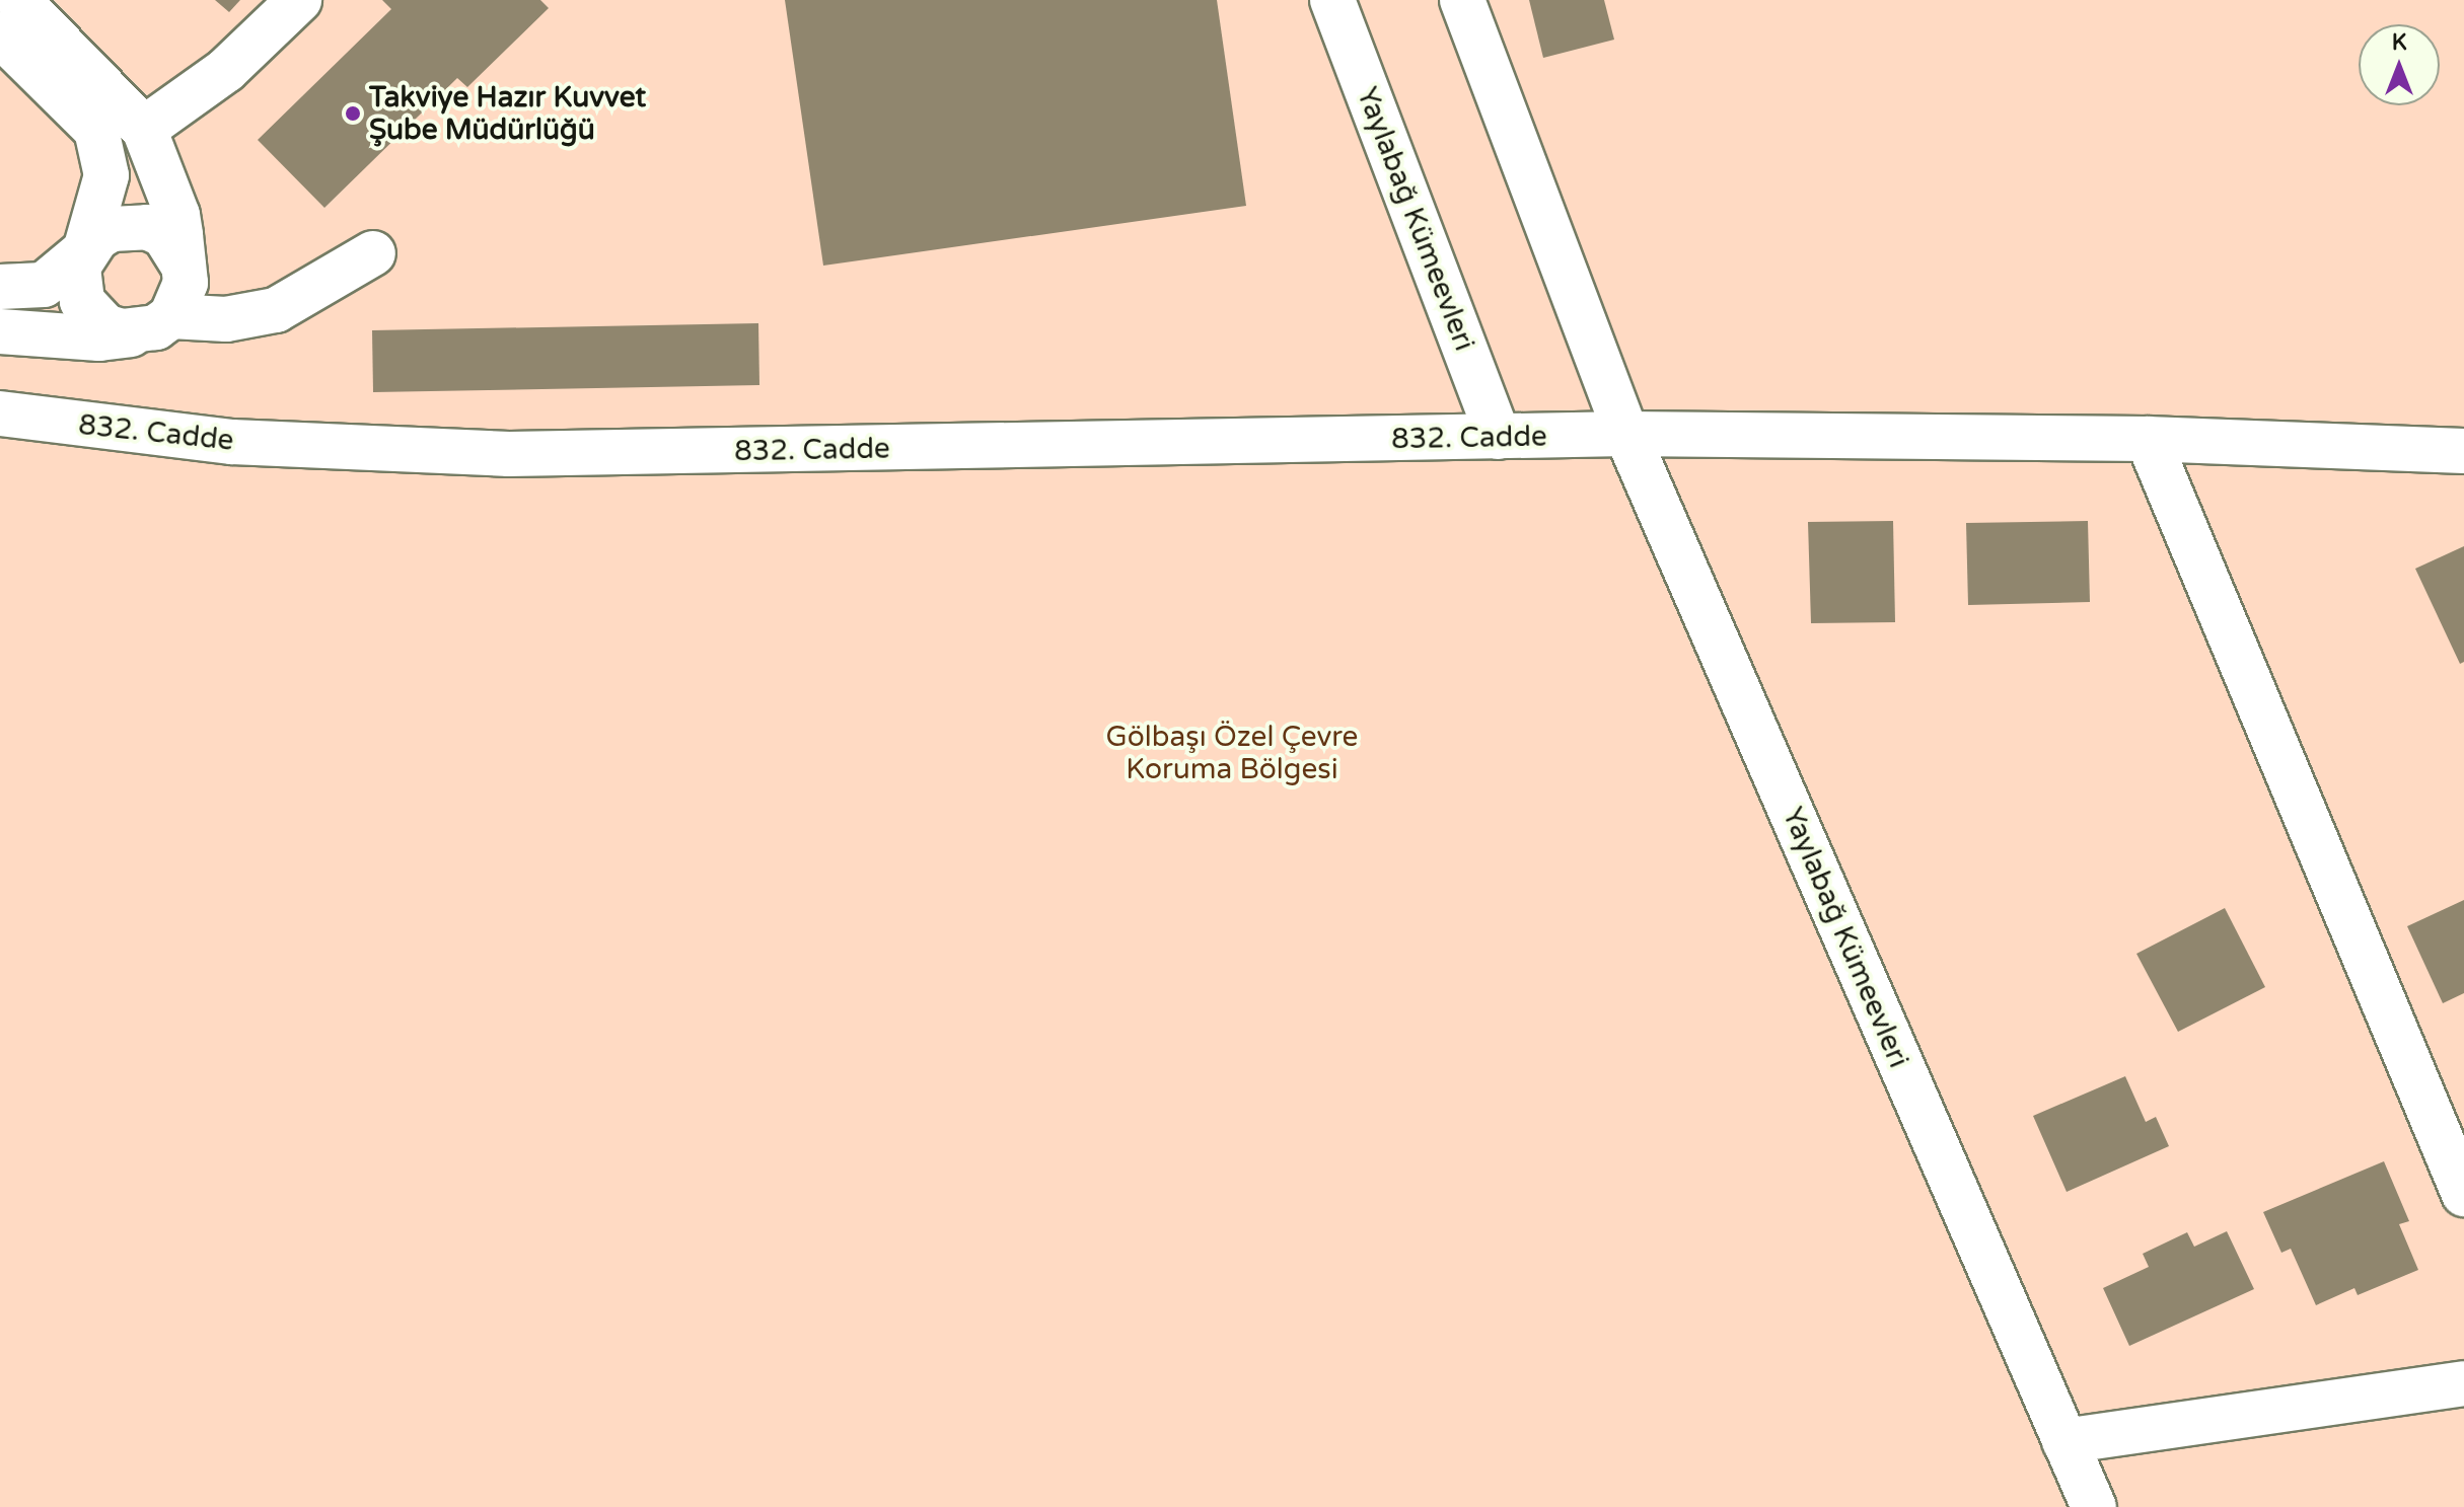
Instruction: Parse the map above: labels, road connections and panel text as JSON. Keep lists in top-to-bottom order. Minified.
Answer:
{"streets":{"street":["Yaylabağ Kümeevleri","832. Cadde"]},"crossings":[["Yaylabağ Kümeevleri","832. Cadde"]],"parks":["Gölbaşı Özel Çevre Koruma Bölgesi"],"places":["Takviye Hazır Kuvvet Şube Müdürlüğü"],"north":"top"}
